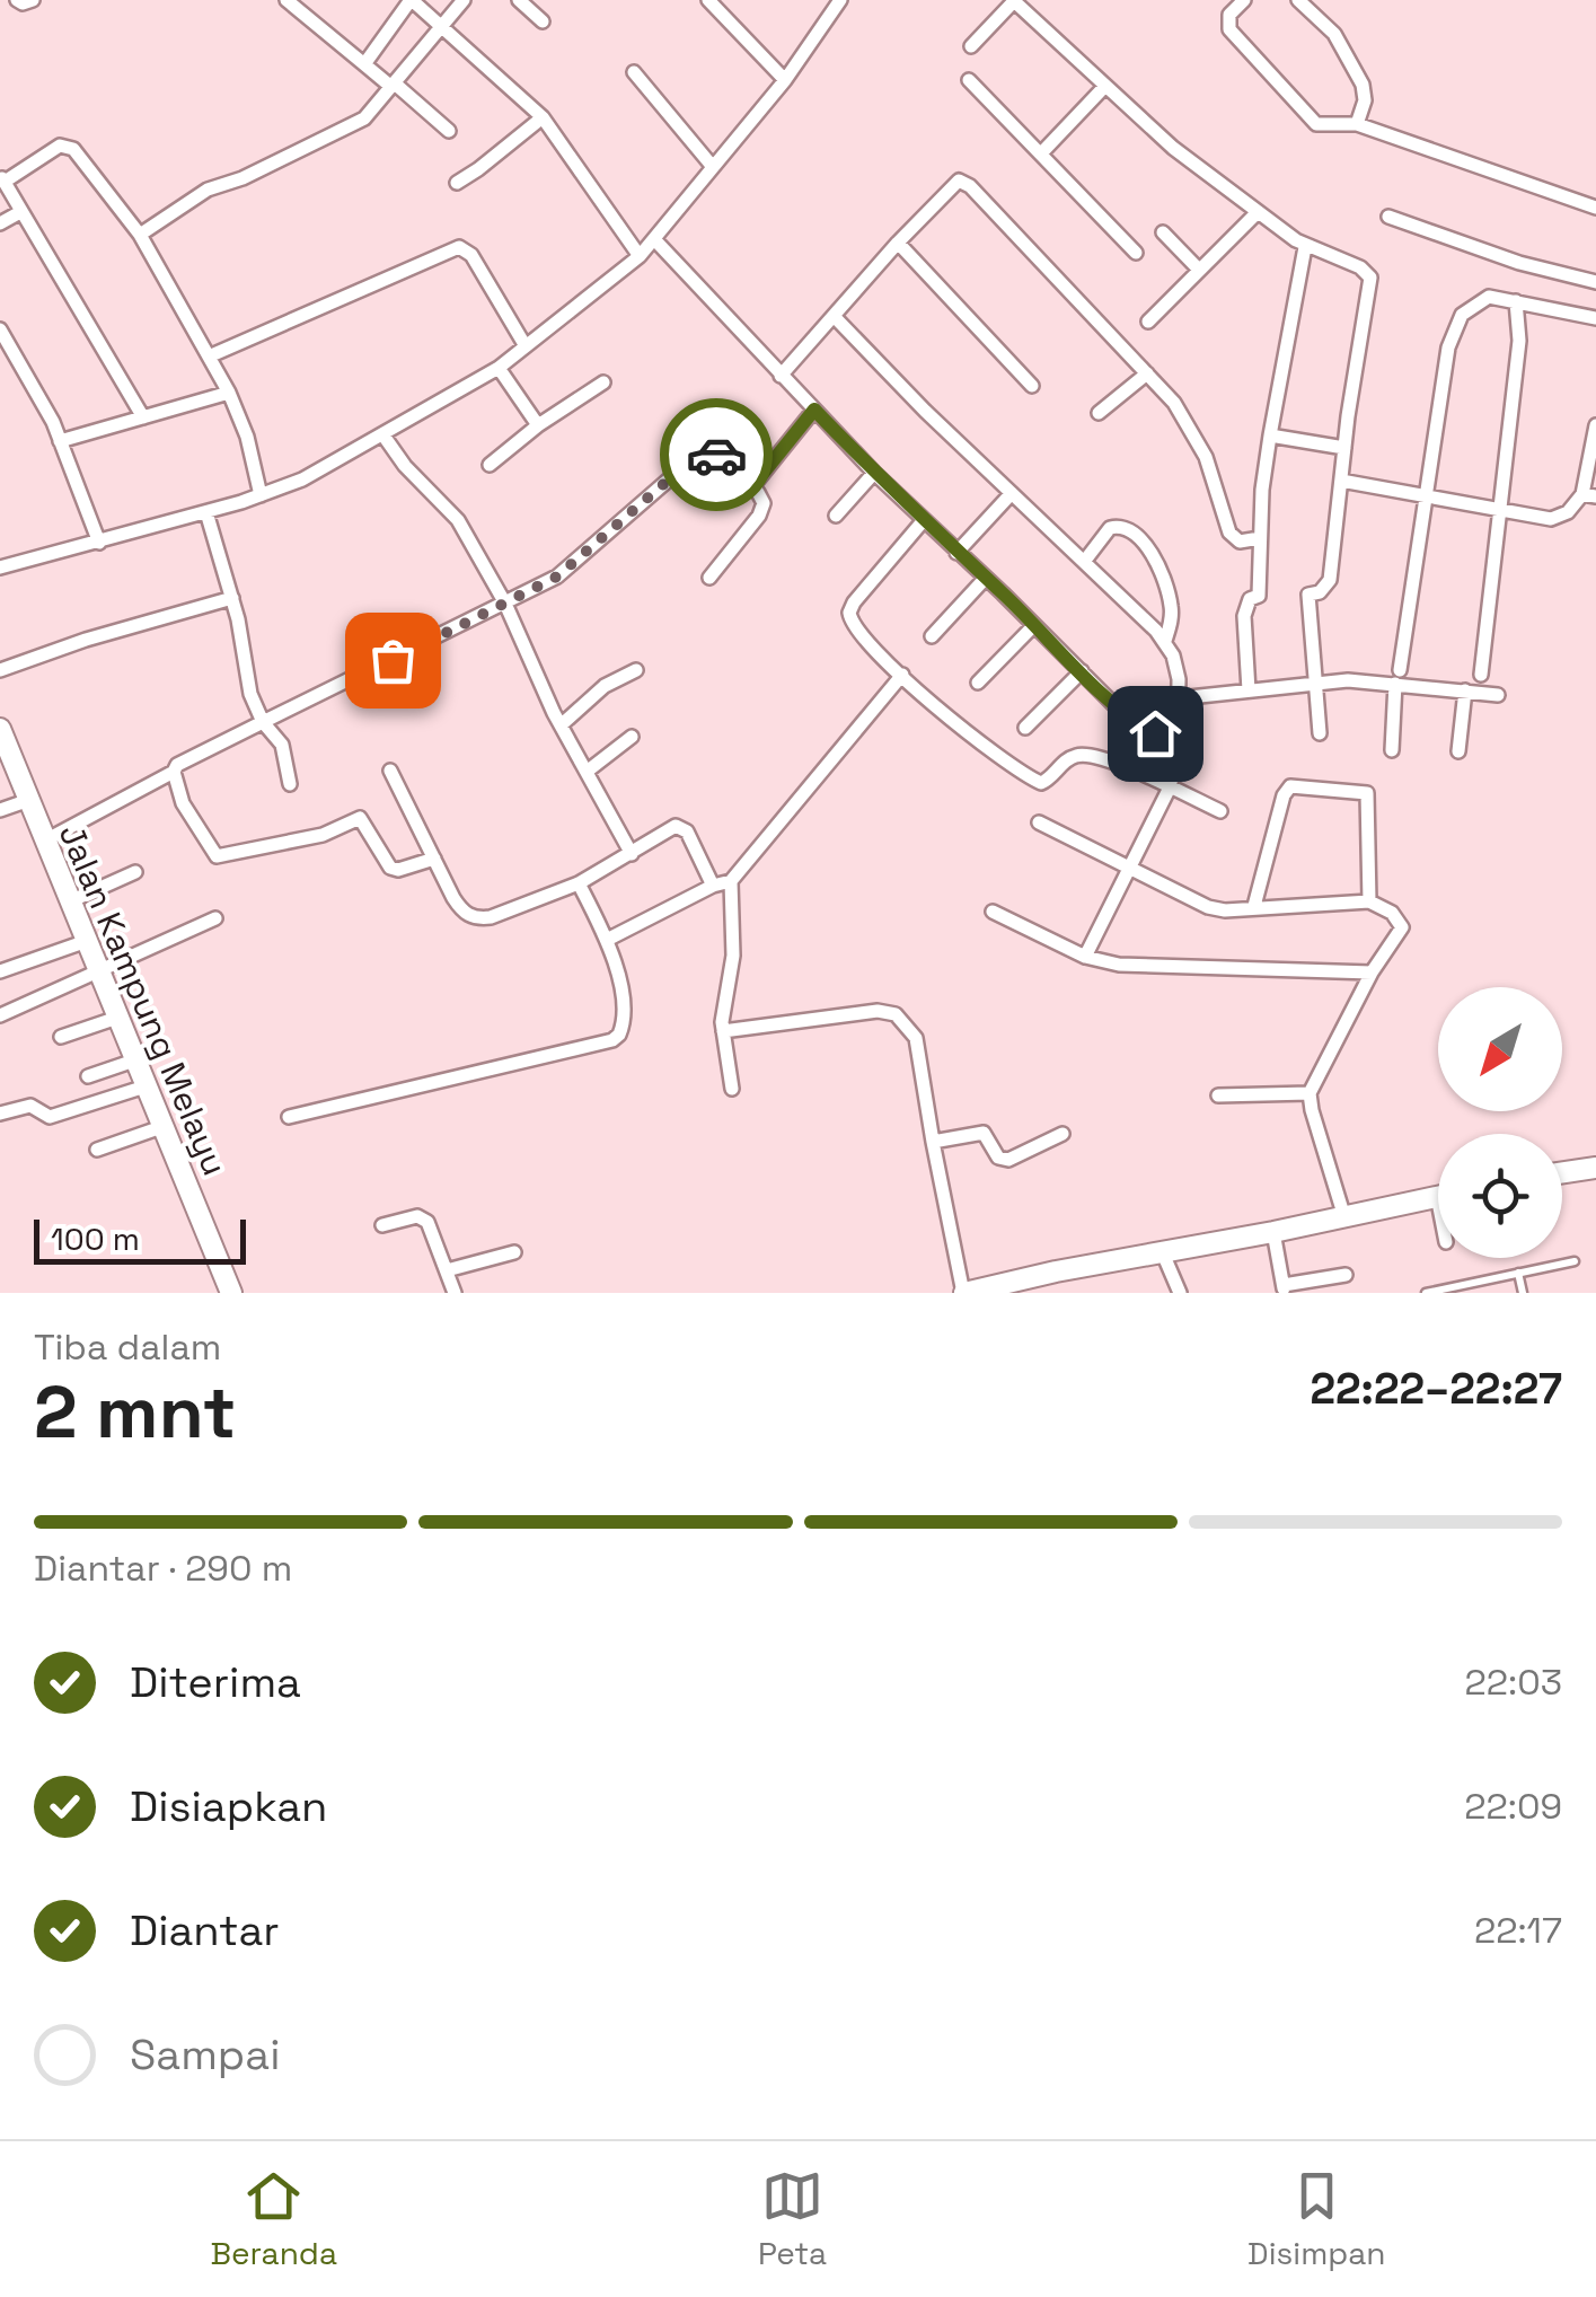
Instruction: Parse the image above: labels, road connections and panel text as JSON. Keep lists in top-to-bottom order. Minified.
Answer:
{"streets":{"main road":["Jalan Kampung Melayu"]},"scale_bar":"100 m","north":"bottom left","page":{"scale":"100 m","heading":["2 mnt","Tiba dalam","22:22–22:27"],"bar":"Diantar · 290 m","list":[["Diterima","22:03"],["Disiapkan","22:09"],["Diantar","22:17"],"Sampai"],"tabs":["Beranda","Peta","Disimpan"]}}
